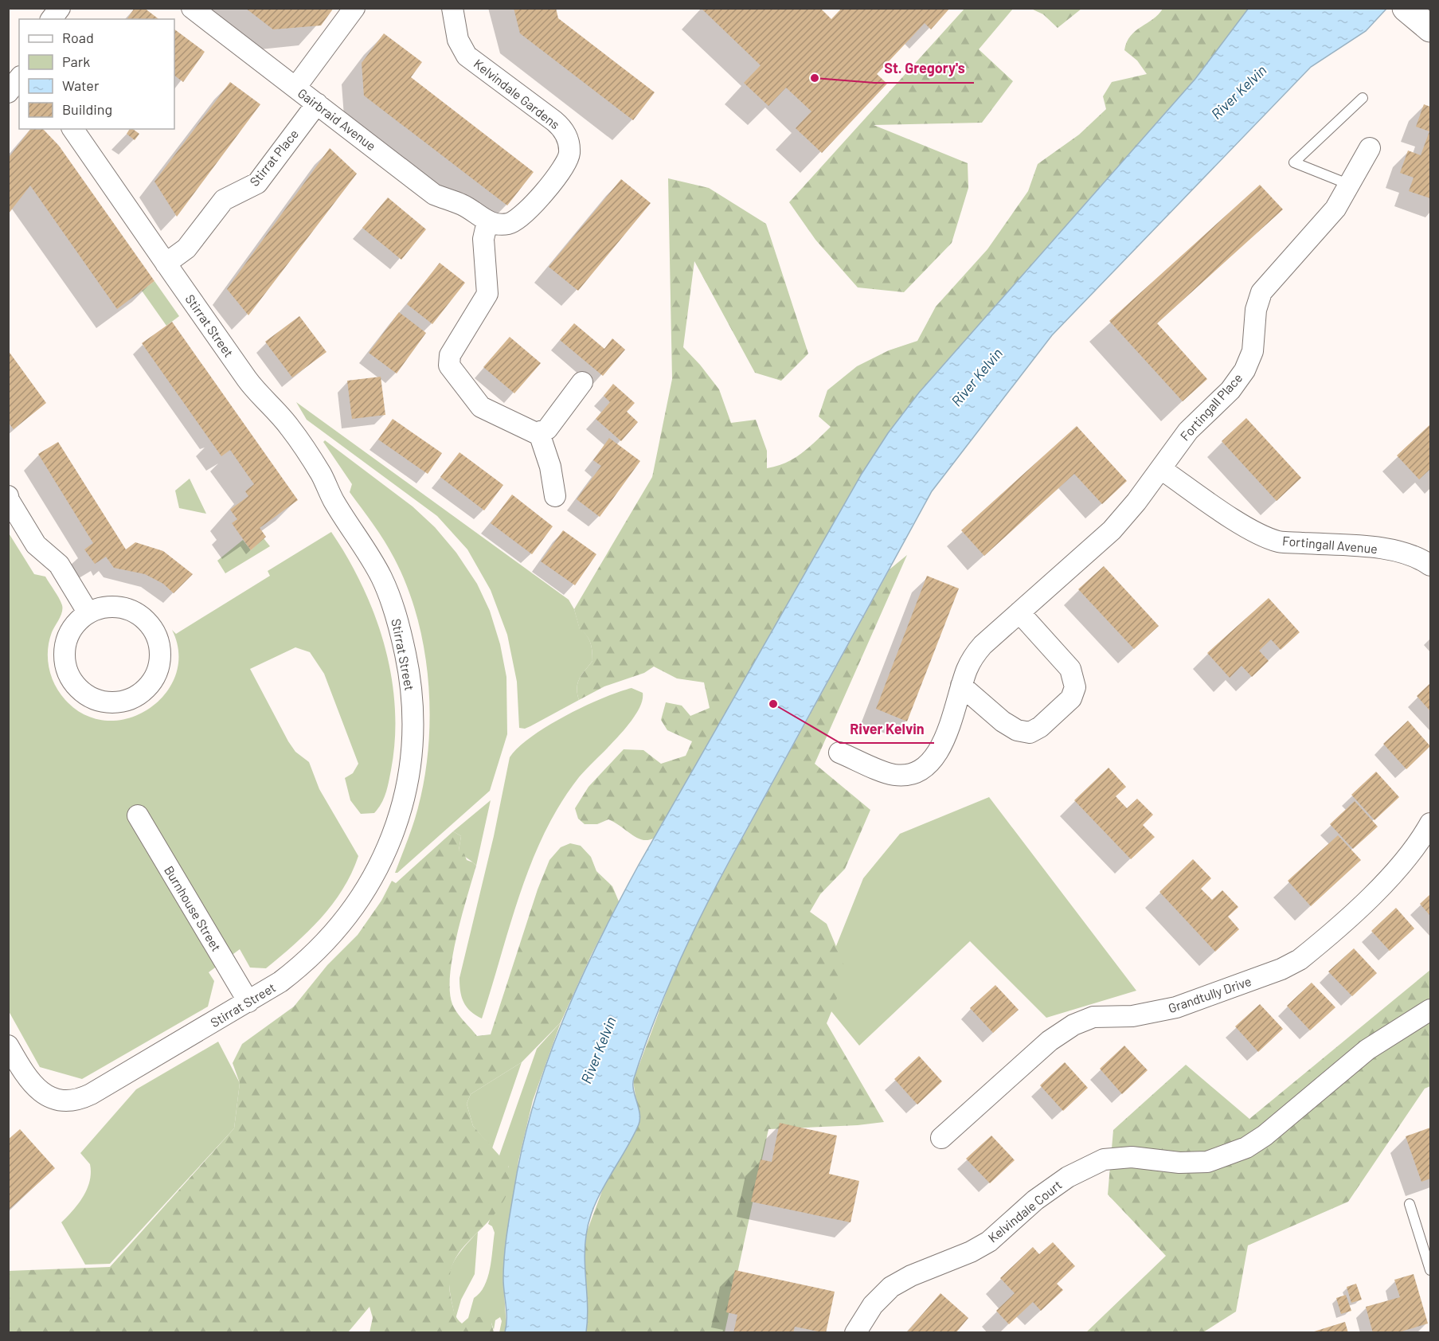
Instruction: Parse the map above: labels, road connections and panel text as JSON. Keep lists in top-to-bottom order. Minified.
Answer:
{"streets":{"street":["Kelvindale Gardens","Gairbraid Avenue","Stirrat Place","Stirrat Street","Fortingall Place","Fortingall Avenue","Burnhouse Street","Grandtully Drive","Kelvindale Court"]},"crossings":[["Kelvindale Gardens","Gairbraid Avenue"],["Gairbraid Avenue","Stirrat Place"],["Stirrat Place","Stirrat Street"],["Stirrat Street","Burnhouse Street"],["Fortingall Place","Fortingall Avenue"]],"water":["River Kelvin"],"places":["St. Gregory's","River Kelvin"],"legend":["Road","Park","Water","Building"]}
